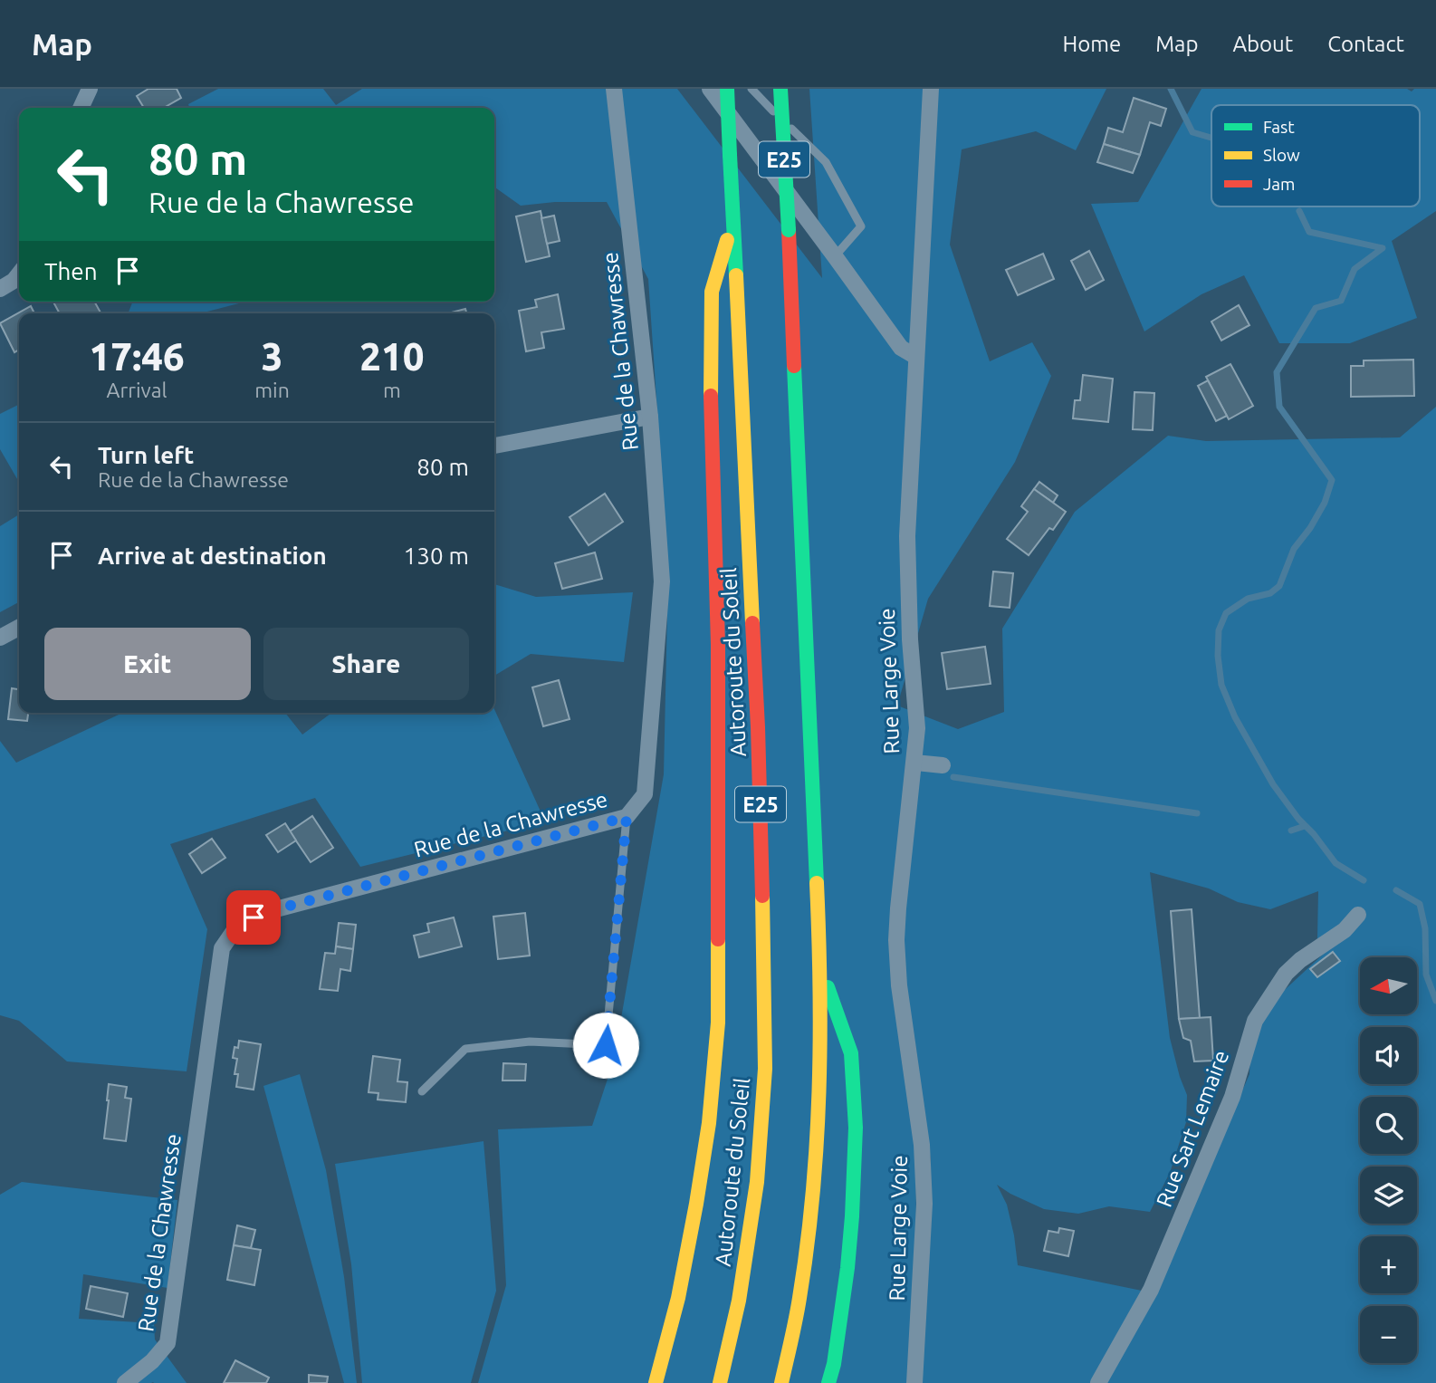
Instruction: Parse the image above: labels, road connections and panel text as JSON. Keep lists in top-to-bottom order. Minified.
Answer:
{"streets":{"highway":["E25","Autoroute du Soleil"],"street":["Rue de la Chawresse","Rue Large Voie","Rue Sart Lemaire"]},"legend":["Fast","Slow","Jam"],"north":"left","page":{"header":"Map","nav":["Home","Map","About","Contact"],"turn":["80 m","Rue de la Chawresse"],"then":"Then","eta":["17:46","Arrival","3","min","210","m"],"list":[{"name":"Turn left","note":"Rue de la Chawresse","value":"80 m"},{"name":"Arrive at destination","value":"130 m"}],"buttons":["Exit","Share"],"map_buttons":["+","−"]}}
